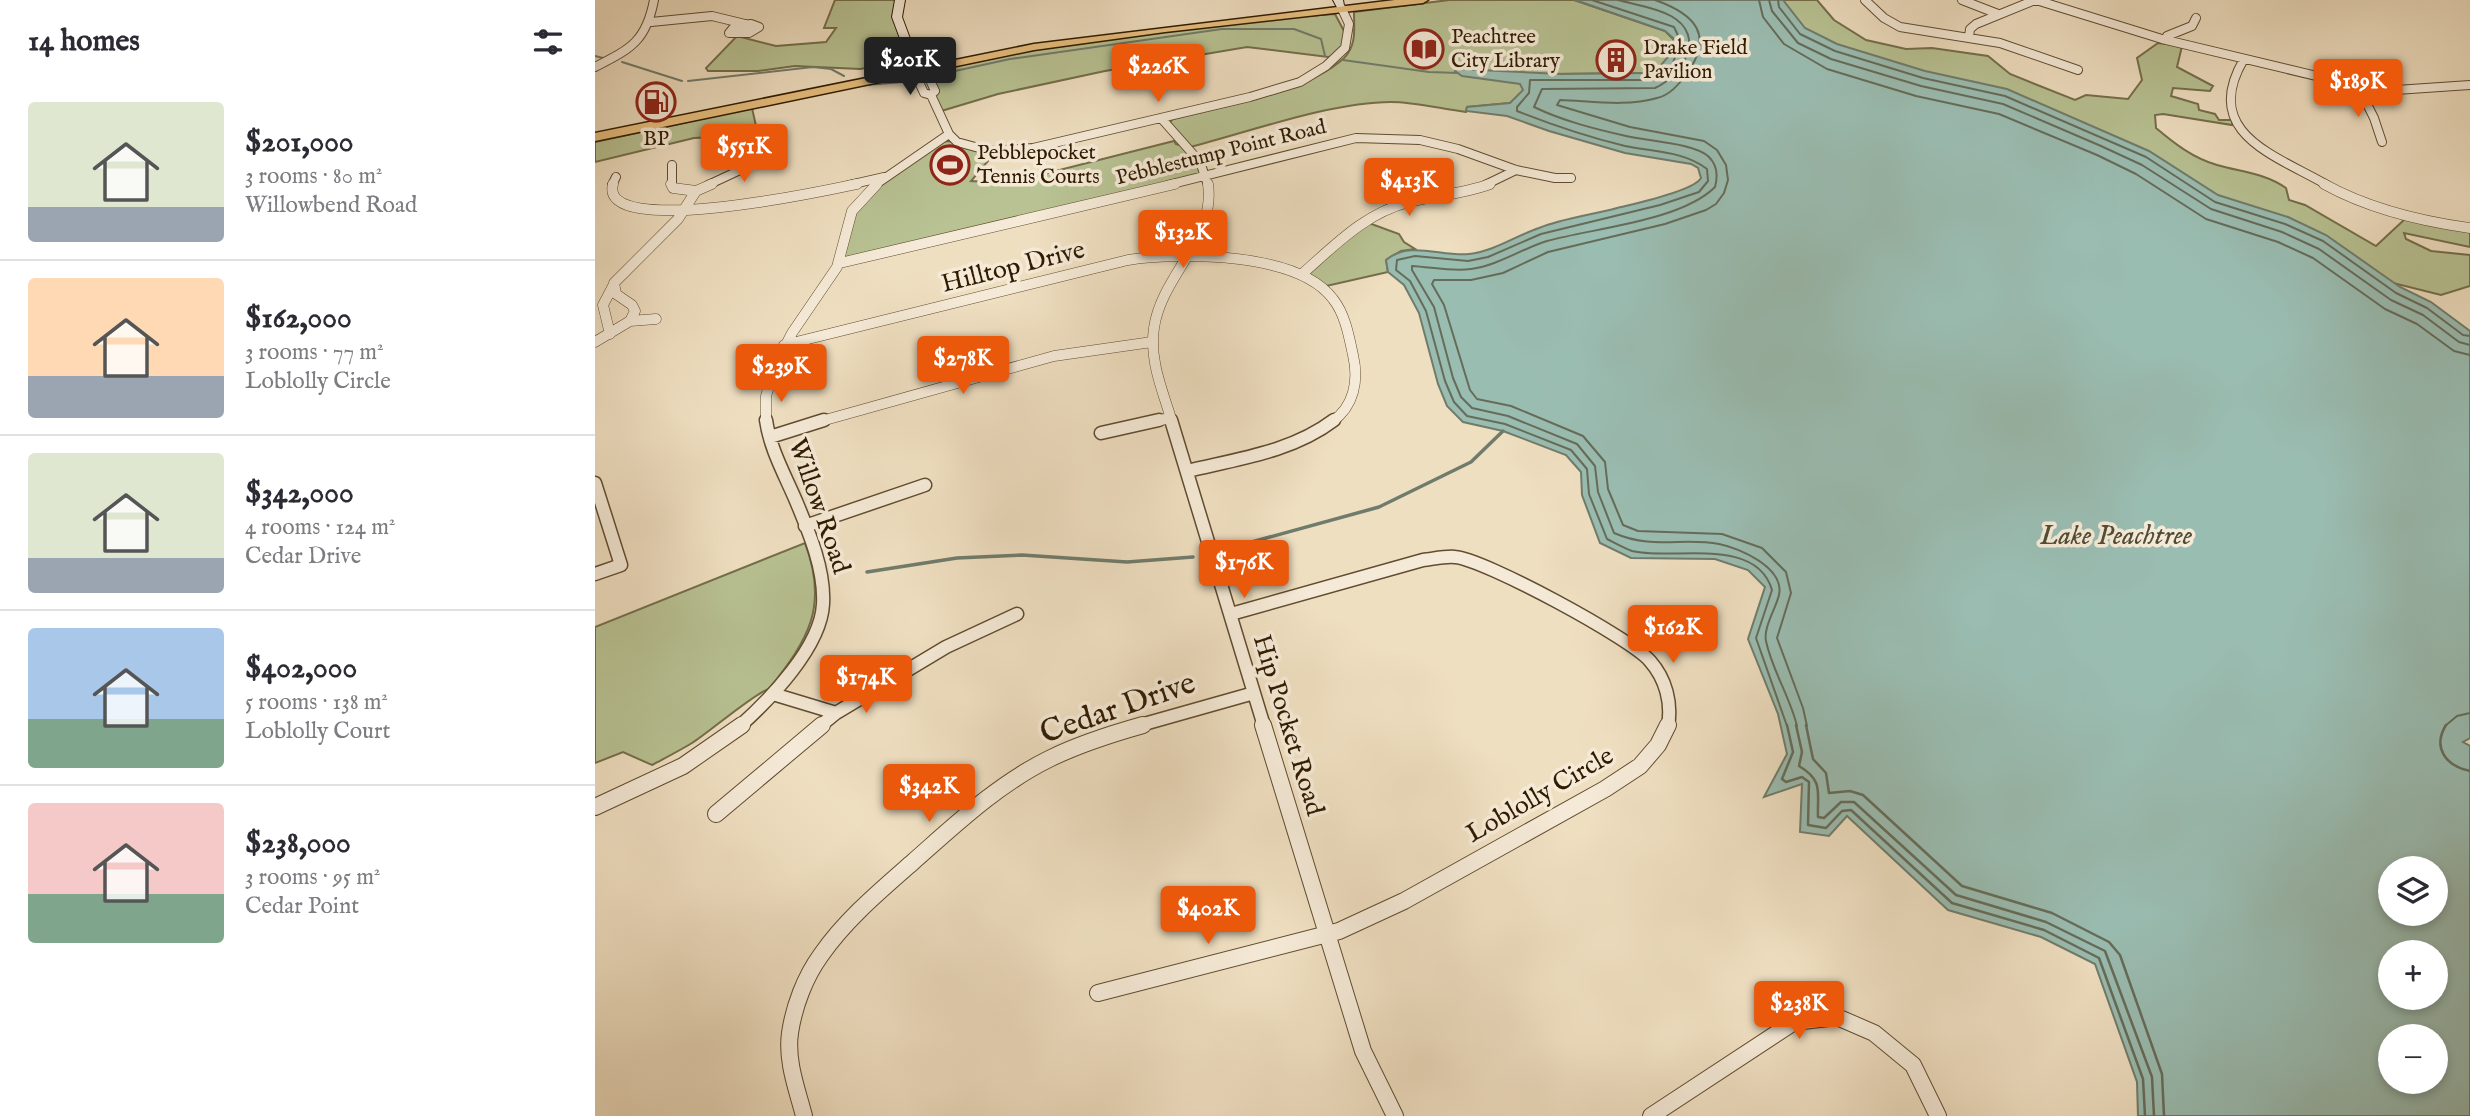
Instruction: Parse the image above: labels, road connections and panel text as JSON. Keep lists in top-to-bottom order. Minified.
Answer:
{"streets":{"street":["Pebblestump Point Road","Hilltop Drive","Willow Road","Cedar Drive","Hip Pocket Road","Loblolly Circle"]},"crossings":[["Pebblestump Point Road","Willow Road"],["Pebblestump Point Road","Hip Pocket Road"],["Hilltop Drive","Willow Road"],["Hilltop Drive","Hip Pocket Road"],["Cedar Drive","Hip Pocket Road"],["Hip Pocket Road","Loblolly Circle"]],"water":["Lake Peachtree"],"places":{"library":["Peachtree City Library"],"building":["Drake Field Pavilion"],"fuel station":["BP"],"sports":["Pebblepocket Tennis Courts"]},"page":{"heading":"14 homes","price":["$201K","$226K","$189K","$551K","$413K","$132K","$278K","$239K","$176K","$162K","$174K","$342K","$402K","$238K"],"list":[{"name":"$201,000","note":"3 rooms · 80 m² · Willowbend Road"},{"name":"$162,000","note":"3 rooms · 77 m² · Loblolly Circle"},{"name":"$342,000","note":"4 rooms · 124 m² · Cedar Drive"},{"name":"$402,000","note":"5 rooms · 138 m² · Loblolly Court"},{"name":"$238,000","note":"3 rooms · 95 m² · Cedar Point"}],"map_buttons":["+","−"]}}
